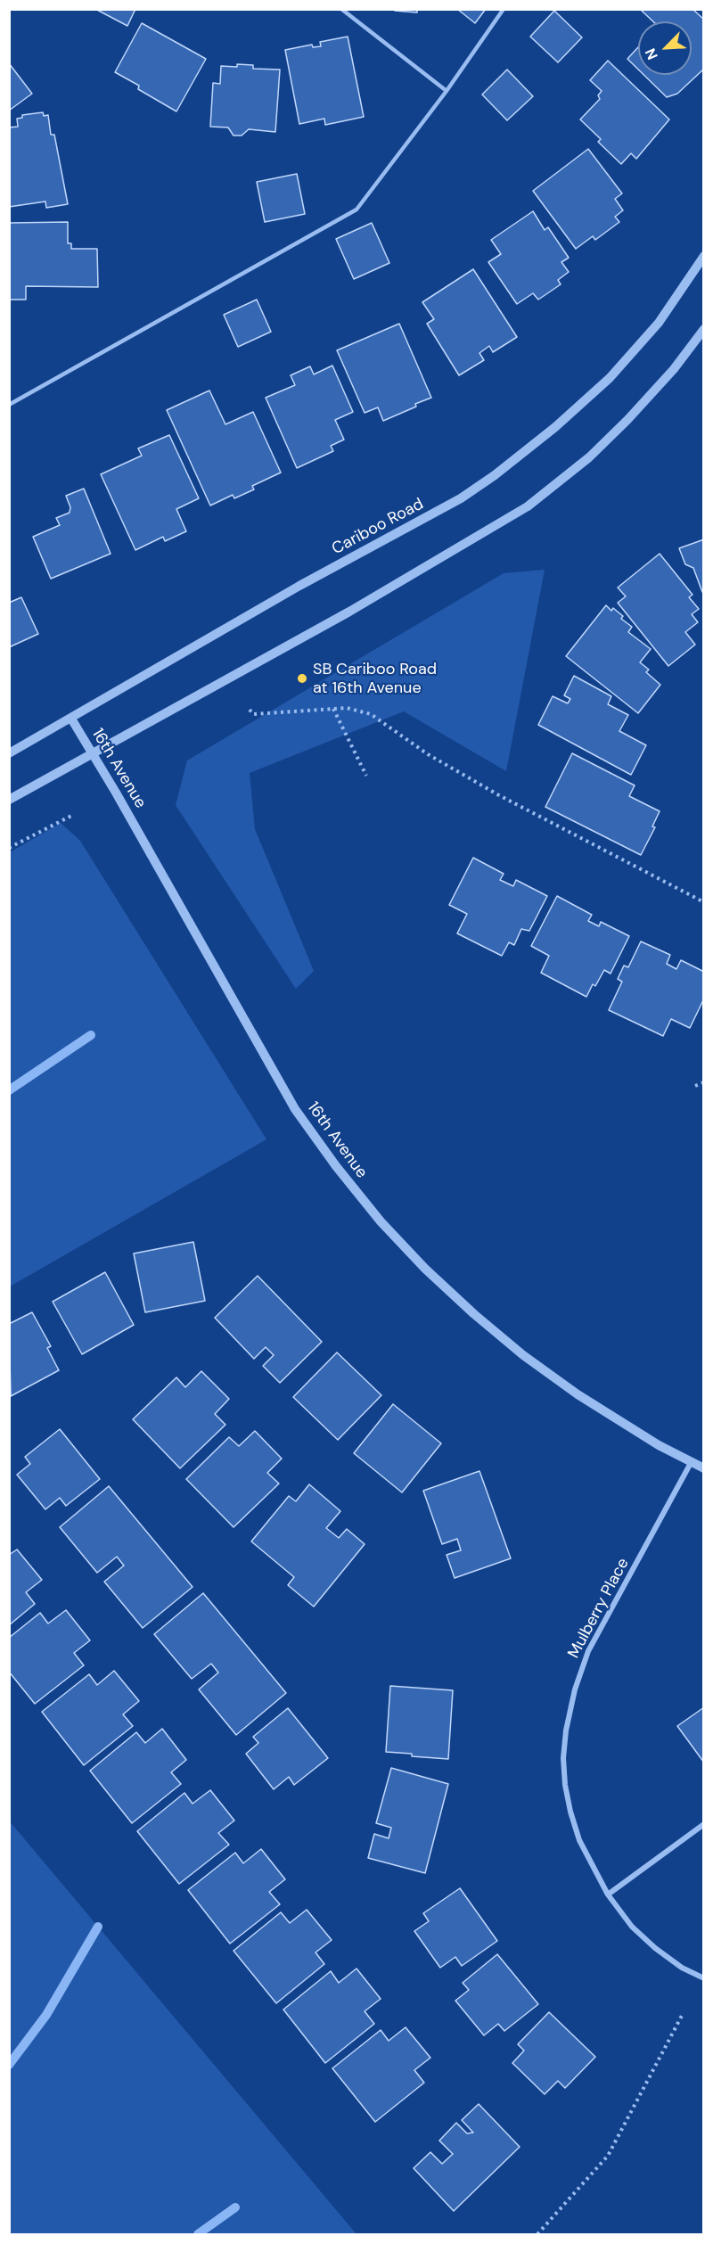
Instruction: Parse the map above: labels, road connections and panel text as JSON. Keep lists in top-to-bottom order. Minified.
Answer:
{"streets":{"street":["Cariboo Road","16th Avenue","Mulberry Place"]},"crossings":[["Cariboo Road","16th Avenue"],["16th Avenue","Mulberry Place"]],"places":["SB Cariboo Road at 16th Avenue"],"north":"bottom left"}
